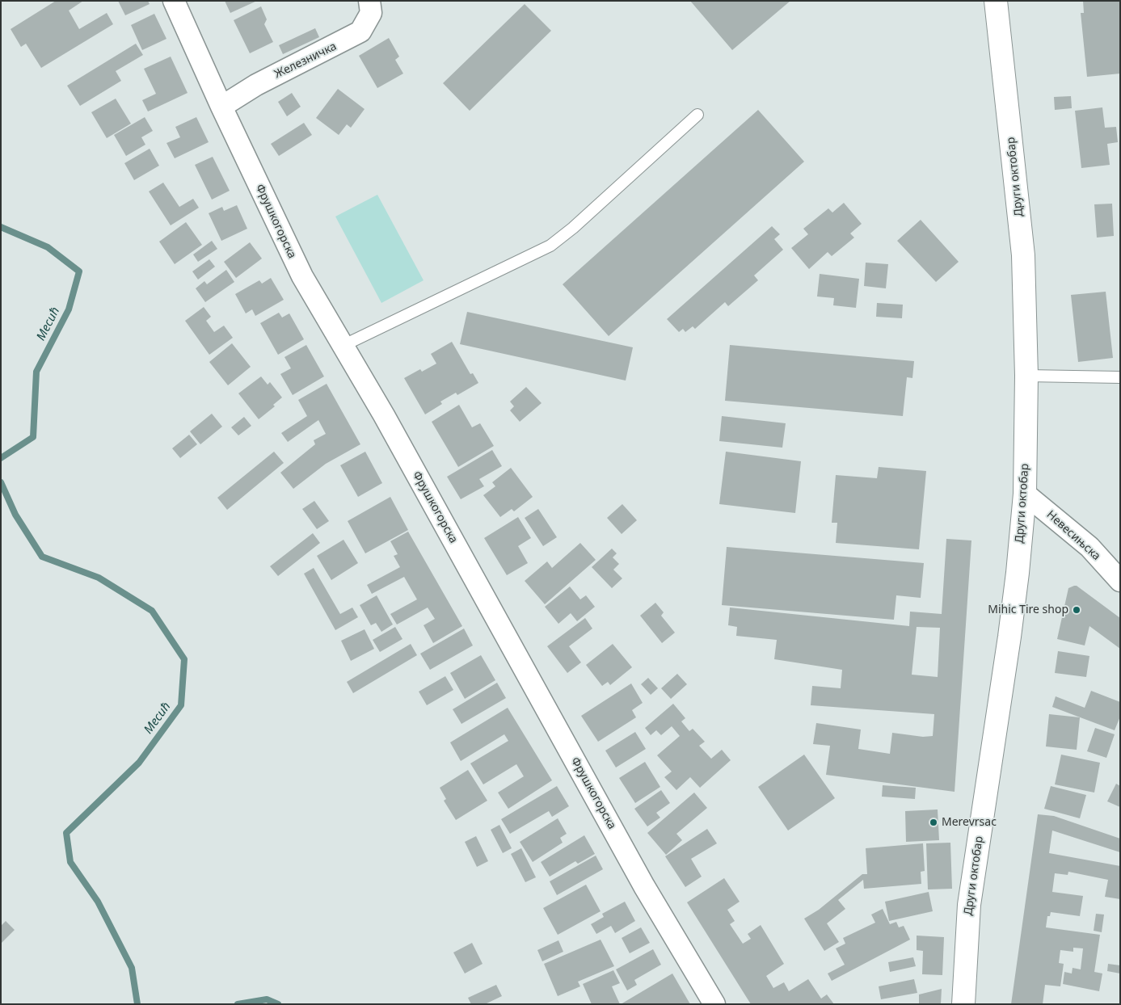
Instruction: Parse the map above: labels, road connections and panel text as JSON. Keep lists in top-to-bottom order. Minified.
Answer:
{"streets":{"main road":["Други октобар"],"street":["Железничка","Фрушкогорска","Невесињска"]},"crossings":[["Железничка","Фрушкогорска"],["Други октобар","Невесињска"]],"water":["Месић"],"places":["Mihic Tire shop","Merevrsac"]}
